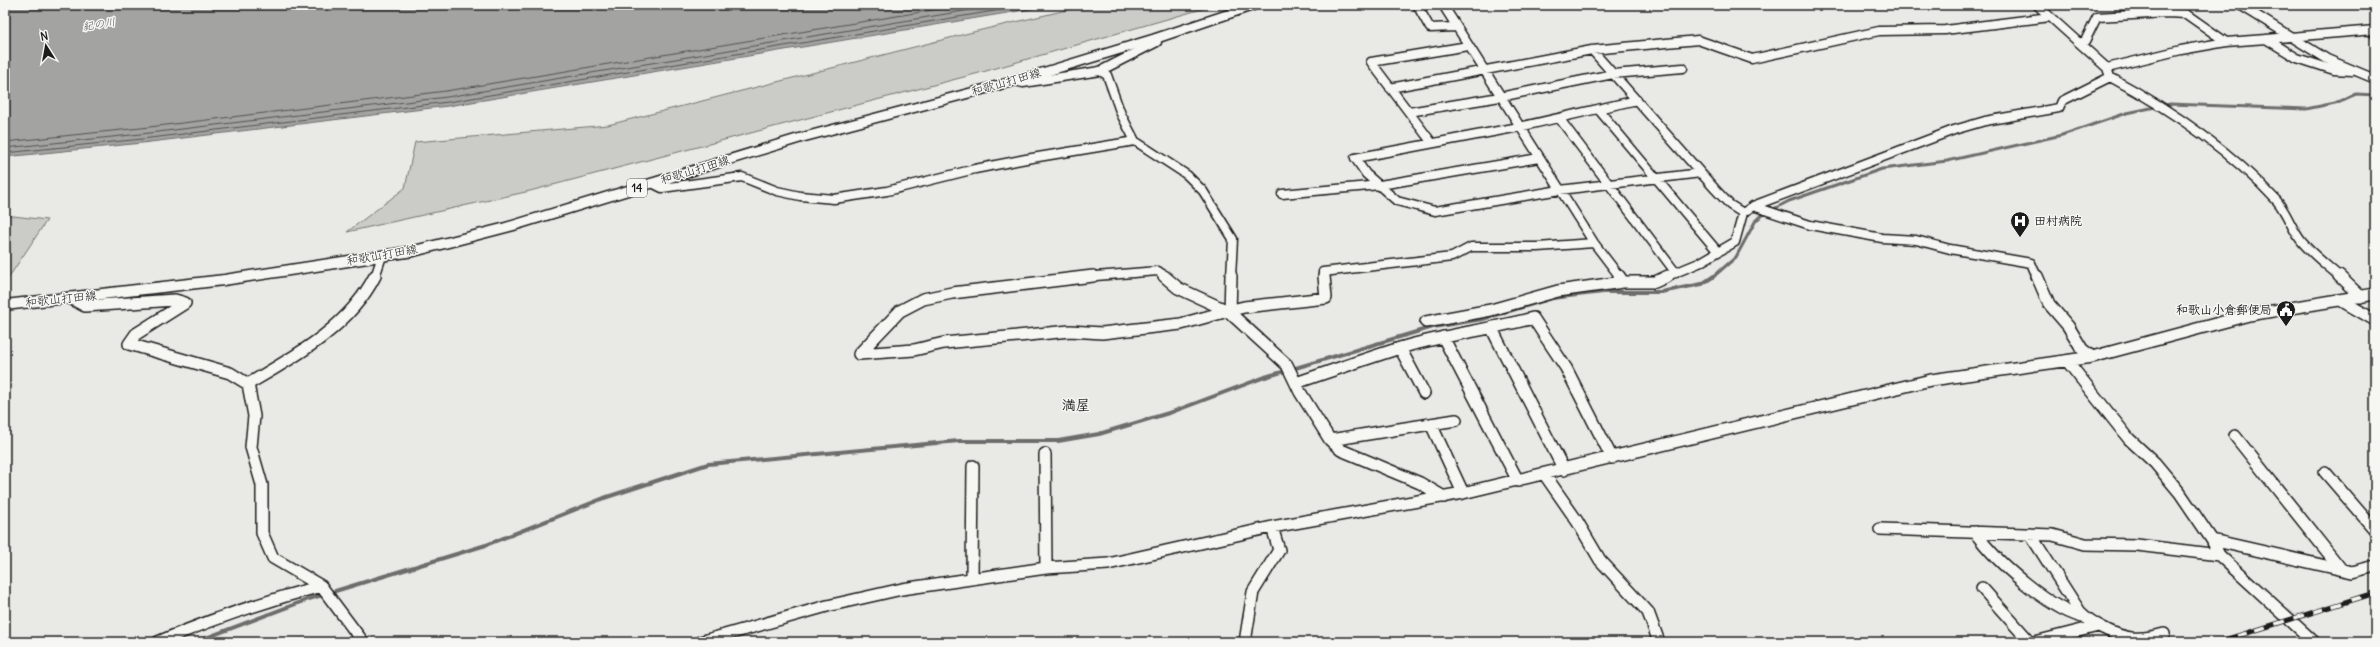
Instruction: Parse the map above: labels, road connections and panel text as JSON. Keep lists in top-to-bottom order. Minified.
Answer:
{"streets":{"main road":["和歌山打田線","14"]},"districts":["満屋"],"water":["紀の川"],"places":{"hospital":["田村病院"],"public building":["和歌山小倉郵便局"]},"north":"top"}
